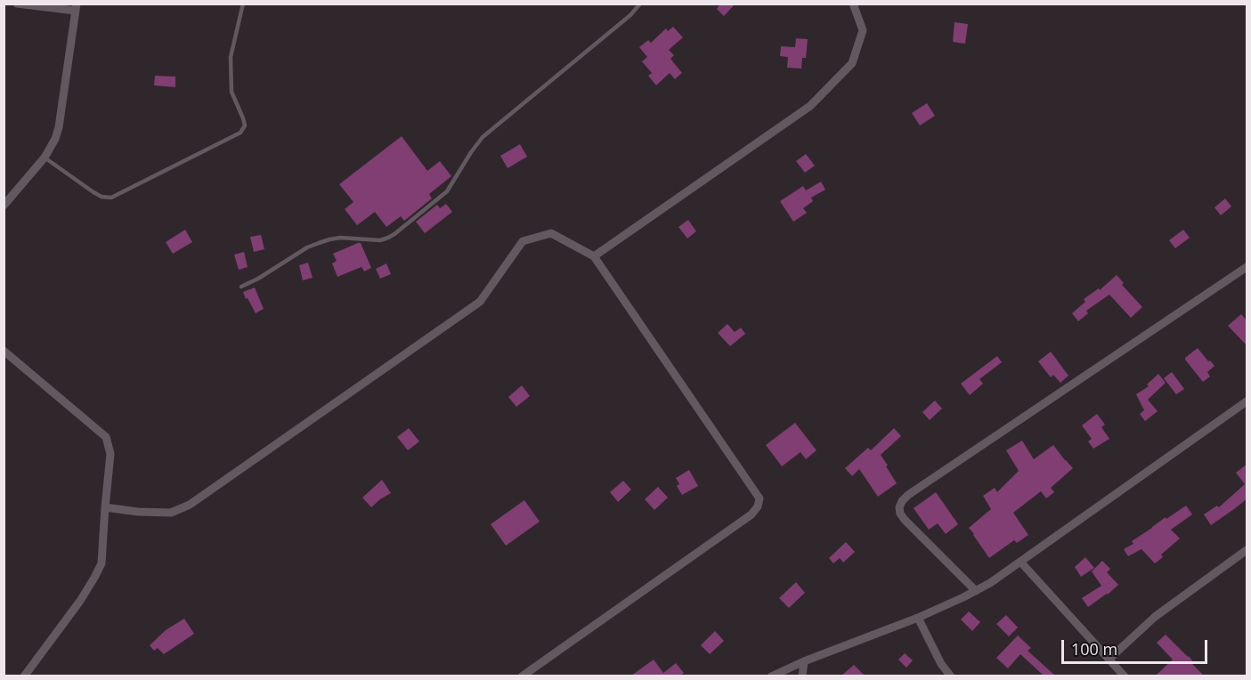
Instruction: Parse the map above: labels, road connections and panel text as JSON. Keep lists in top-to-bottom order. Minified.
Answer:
{"scale_bar":"100 m"}
